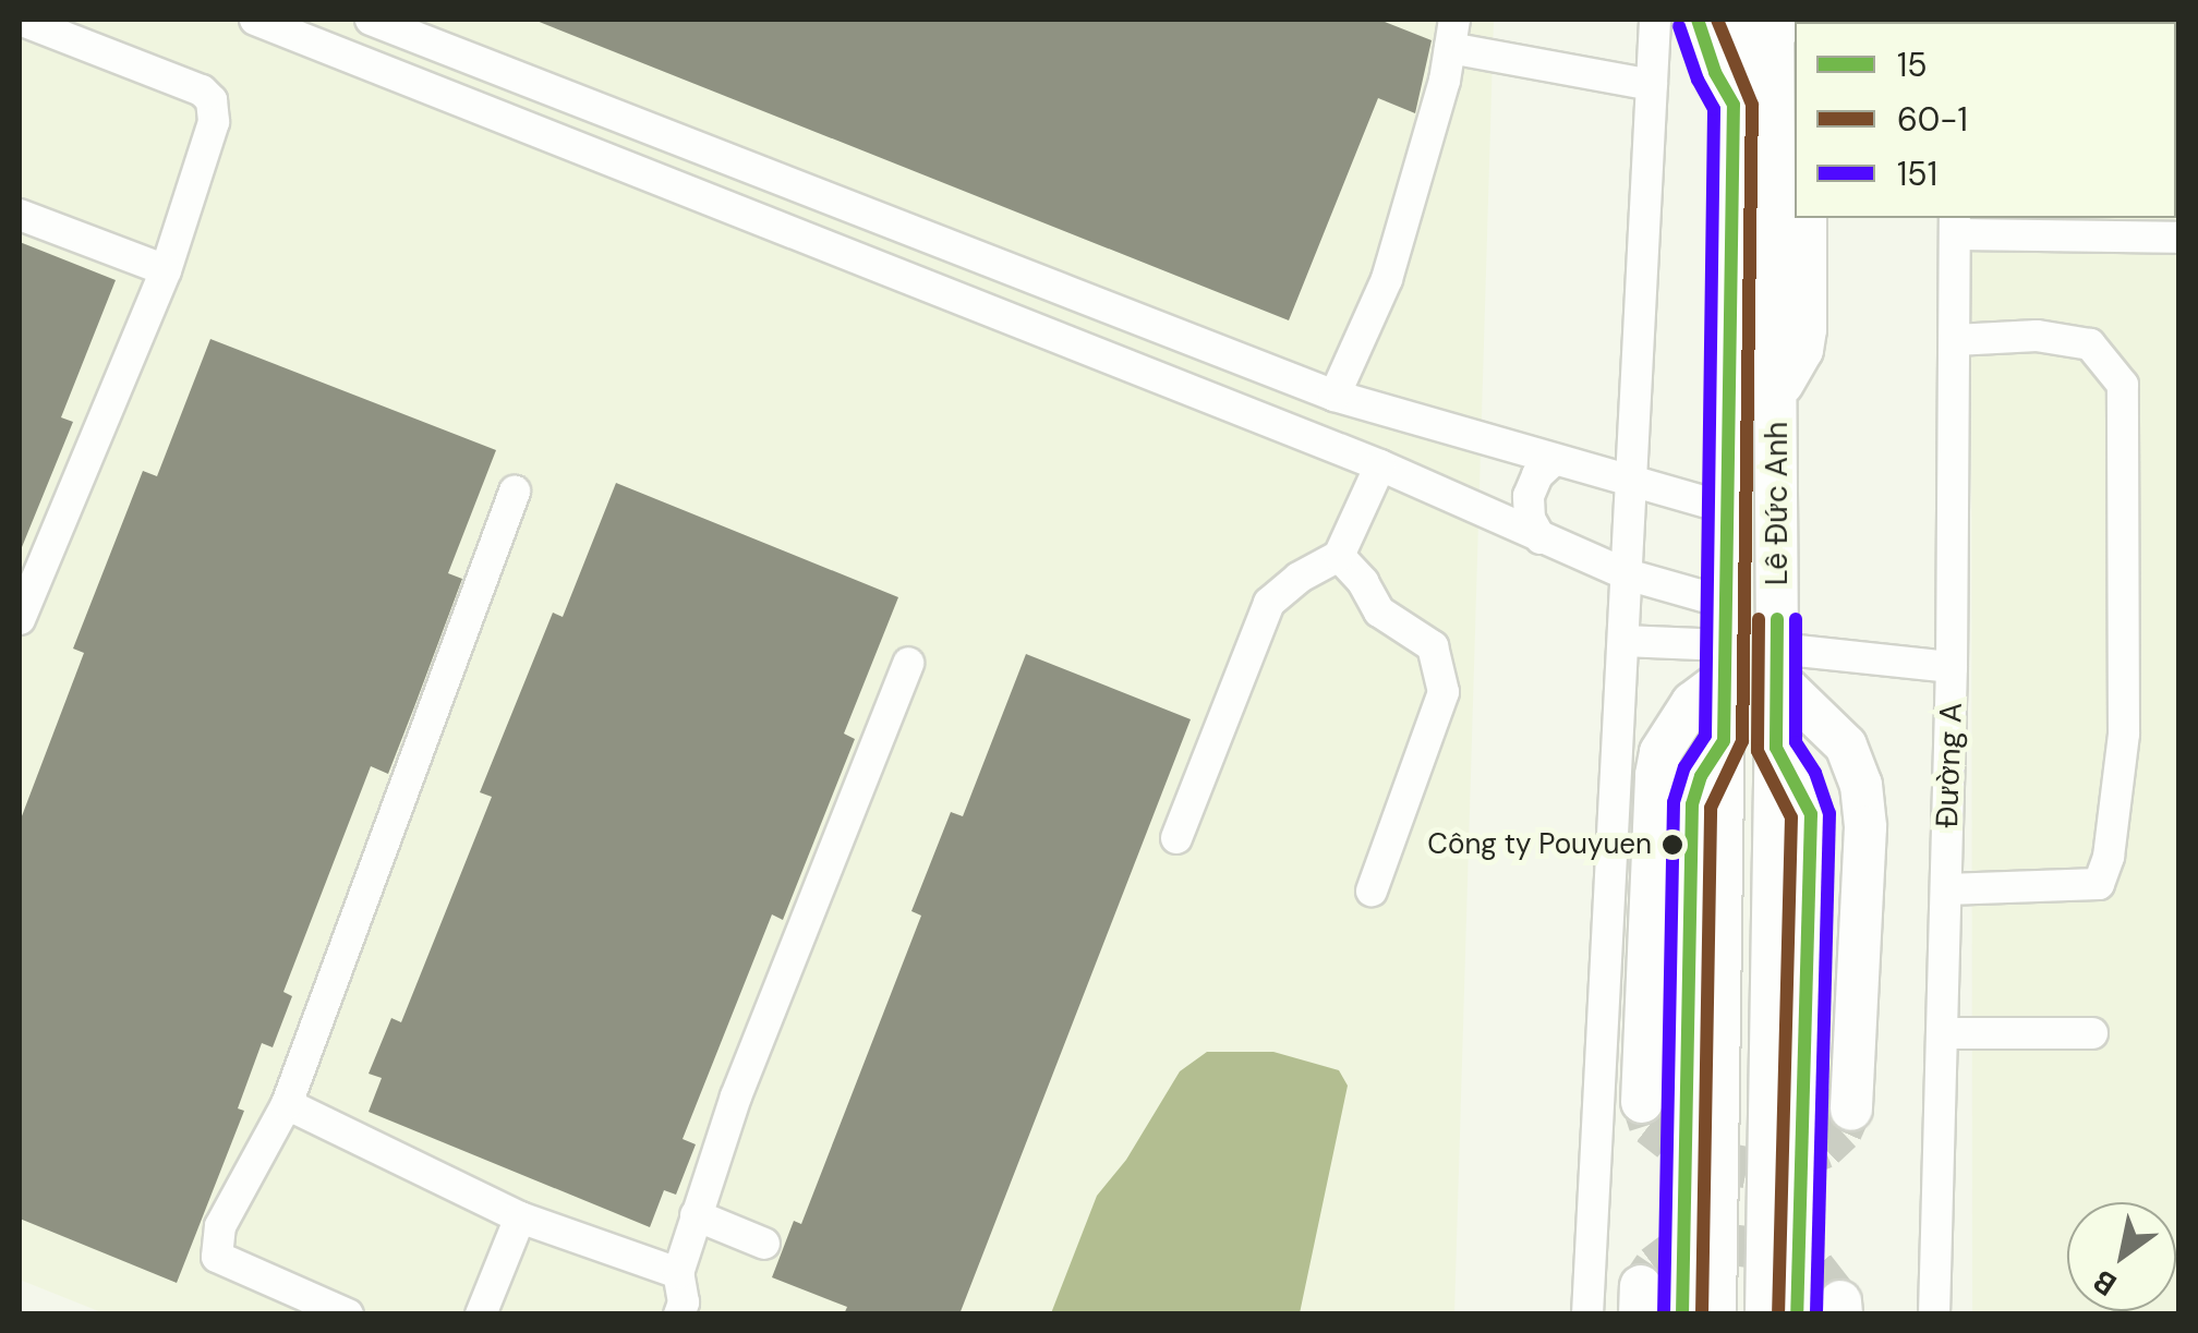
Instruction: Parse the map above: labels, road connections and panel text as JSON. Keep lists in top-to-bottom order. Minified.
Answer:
{"streets":{"highway":["Lê Đức Anh"],"street":["Đường A"]},"places":["Công ty Pouyuen"],"lines":["transit line 15","transit line 60-1","transit line 151"],"legend":["15","60-1","151"],"north":"bottom left"}
